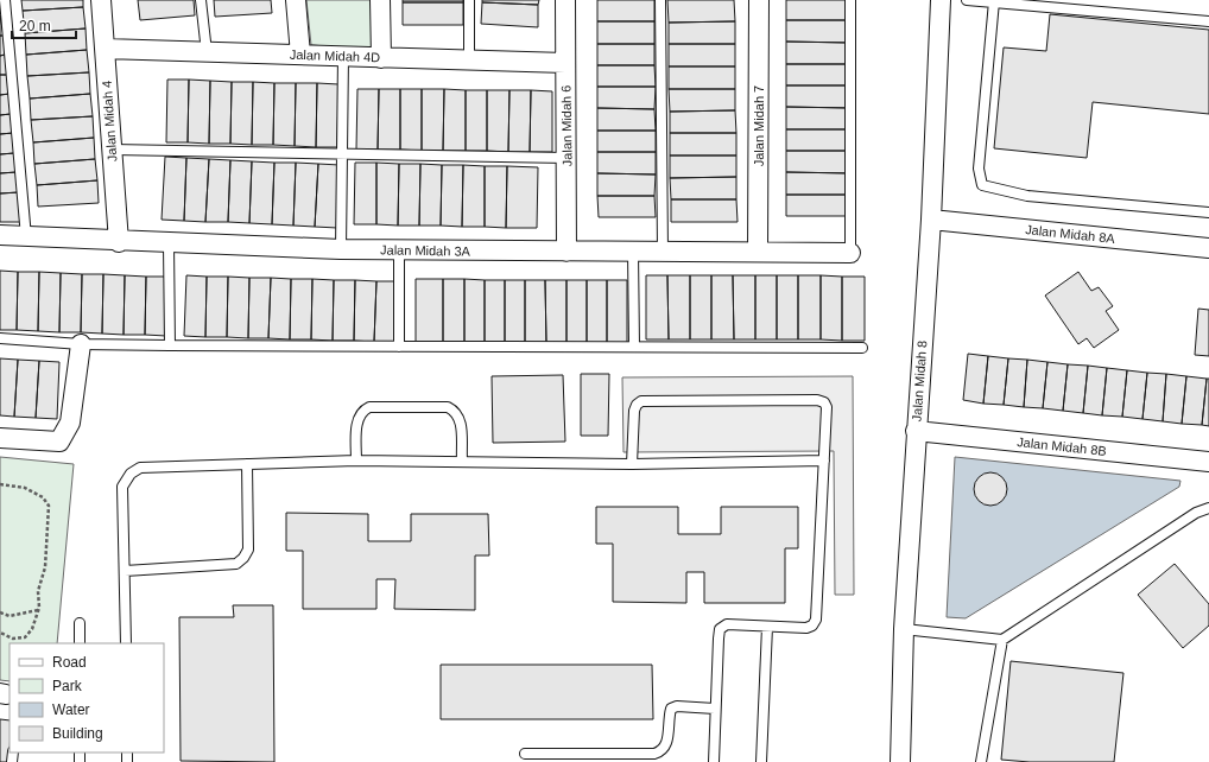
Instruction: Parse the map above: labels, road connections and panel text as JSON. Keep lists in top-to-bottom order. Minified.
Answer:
{"streets":{"street":["Jalan Midah 4D","Jalan Midah 4","Jalan Midah 6","Jalan Midah 7","Jalan Midah 8A","Jalan Midah 3A","Jalan Midah 8","Jalan Midah 8B"]},"crossings":[["Jalan Midah 4D","Jalan Midah 4"],["Jalan Midah 4D","Jalan Midah 6"],["Jalan Midah 4","Jalan Midah 3A"],["Jalan Midah 6","Jalan Midah 3A"],["Jalan Midah 7","Jalan Midah 3A"],["Jalan Midah 8A","Jalan Midah 8"],["Jalan Midah 8","Jalan Midah 8B"]],"legend":["Road","Park","Water","Building"],"scale_bar":"20 m"}
